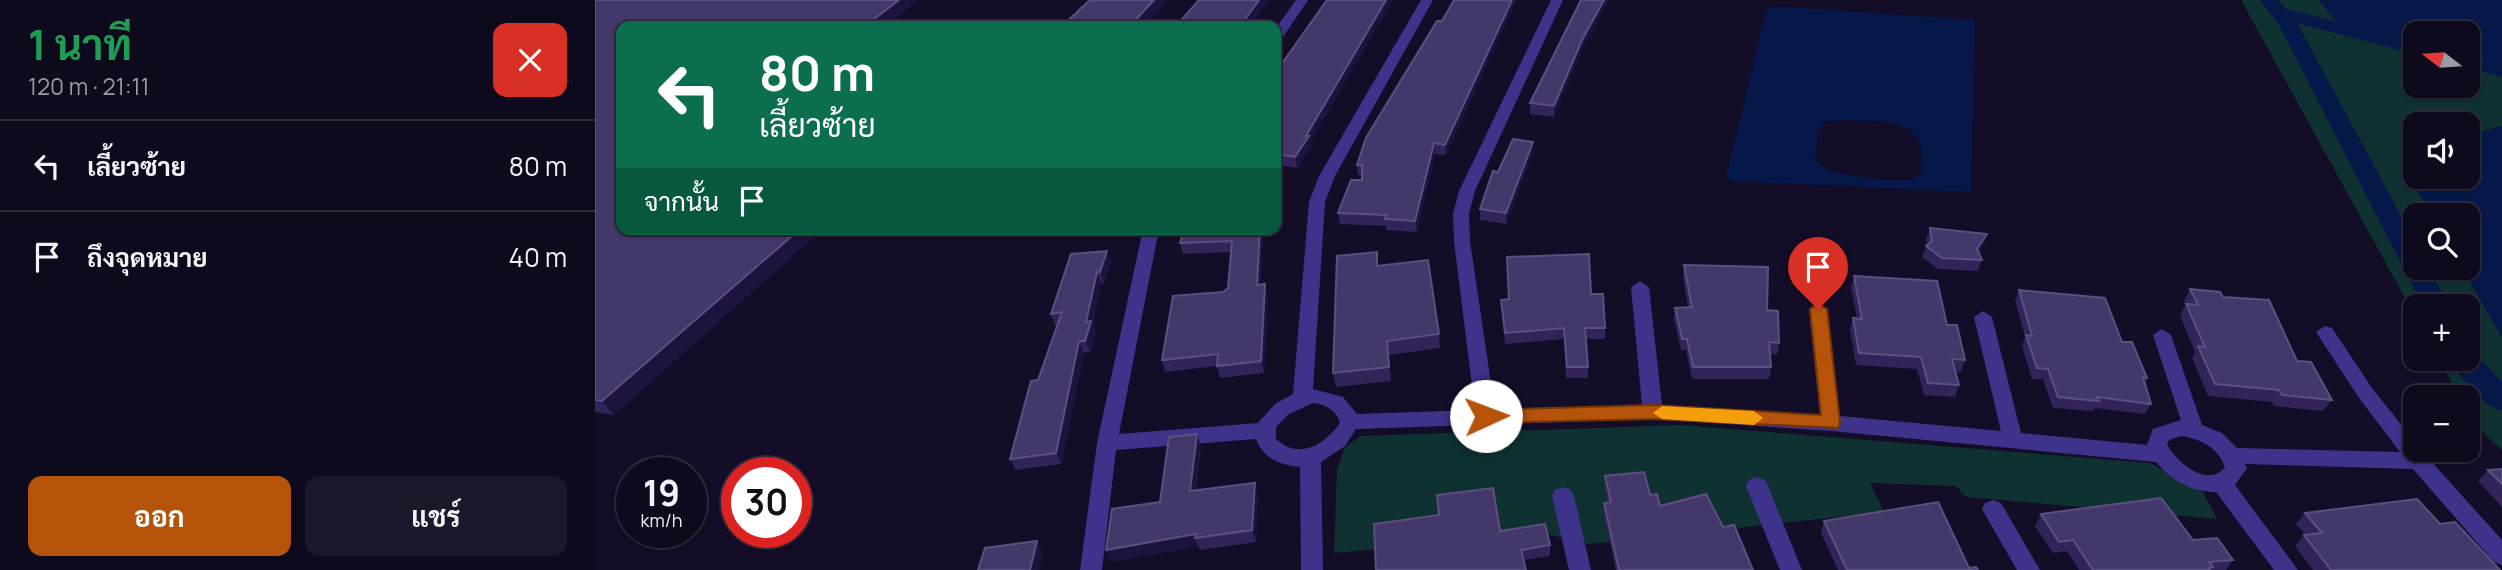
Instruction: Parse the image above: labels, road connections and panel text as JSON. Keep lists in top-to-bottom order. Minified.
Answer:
{"north":"left","page":{"heading":["1 นาที","120 m · 21:11"],"map_buttons":["+","−"],"turn":["80 m","เลี้ยวซ้าย"],"list":[{"name":"เลี้ยวซ้าย","value":"80 m"},{"name":"ถึงจุดหมาย","value":"40 m"}],"then":"จากนั้น","speed":"19 km/h","limit":"30","buttons":["ออก","แชร์"]}}
